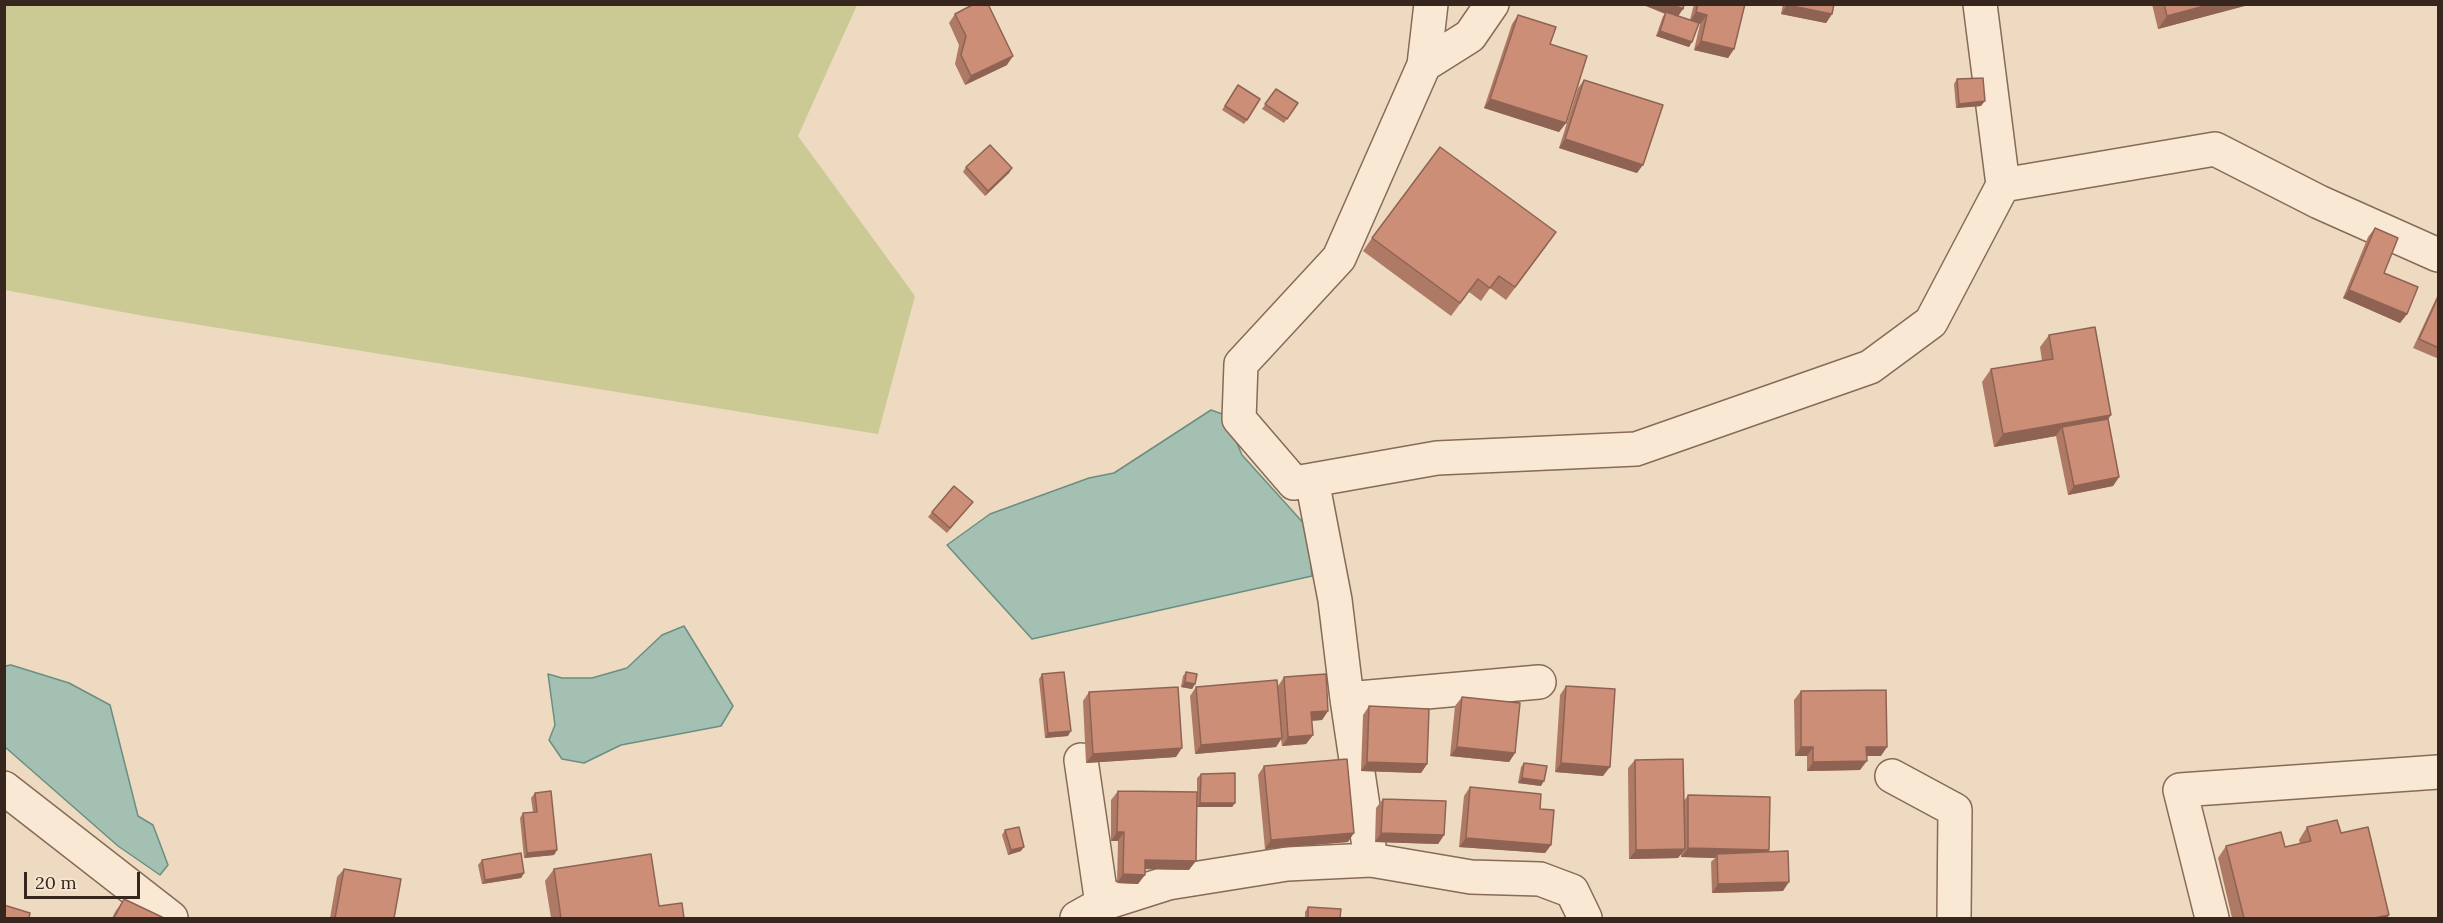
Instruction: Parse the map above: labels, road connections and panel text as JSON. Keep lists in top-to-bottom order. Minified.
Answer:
{"scale_bar":"20 m"}
